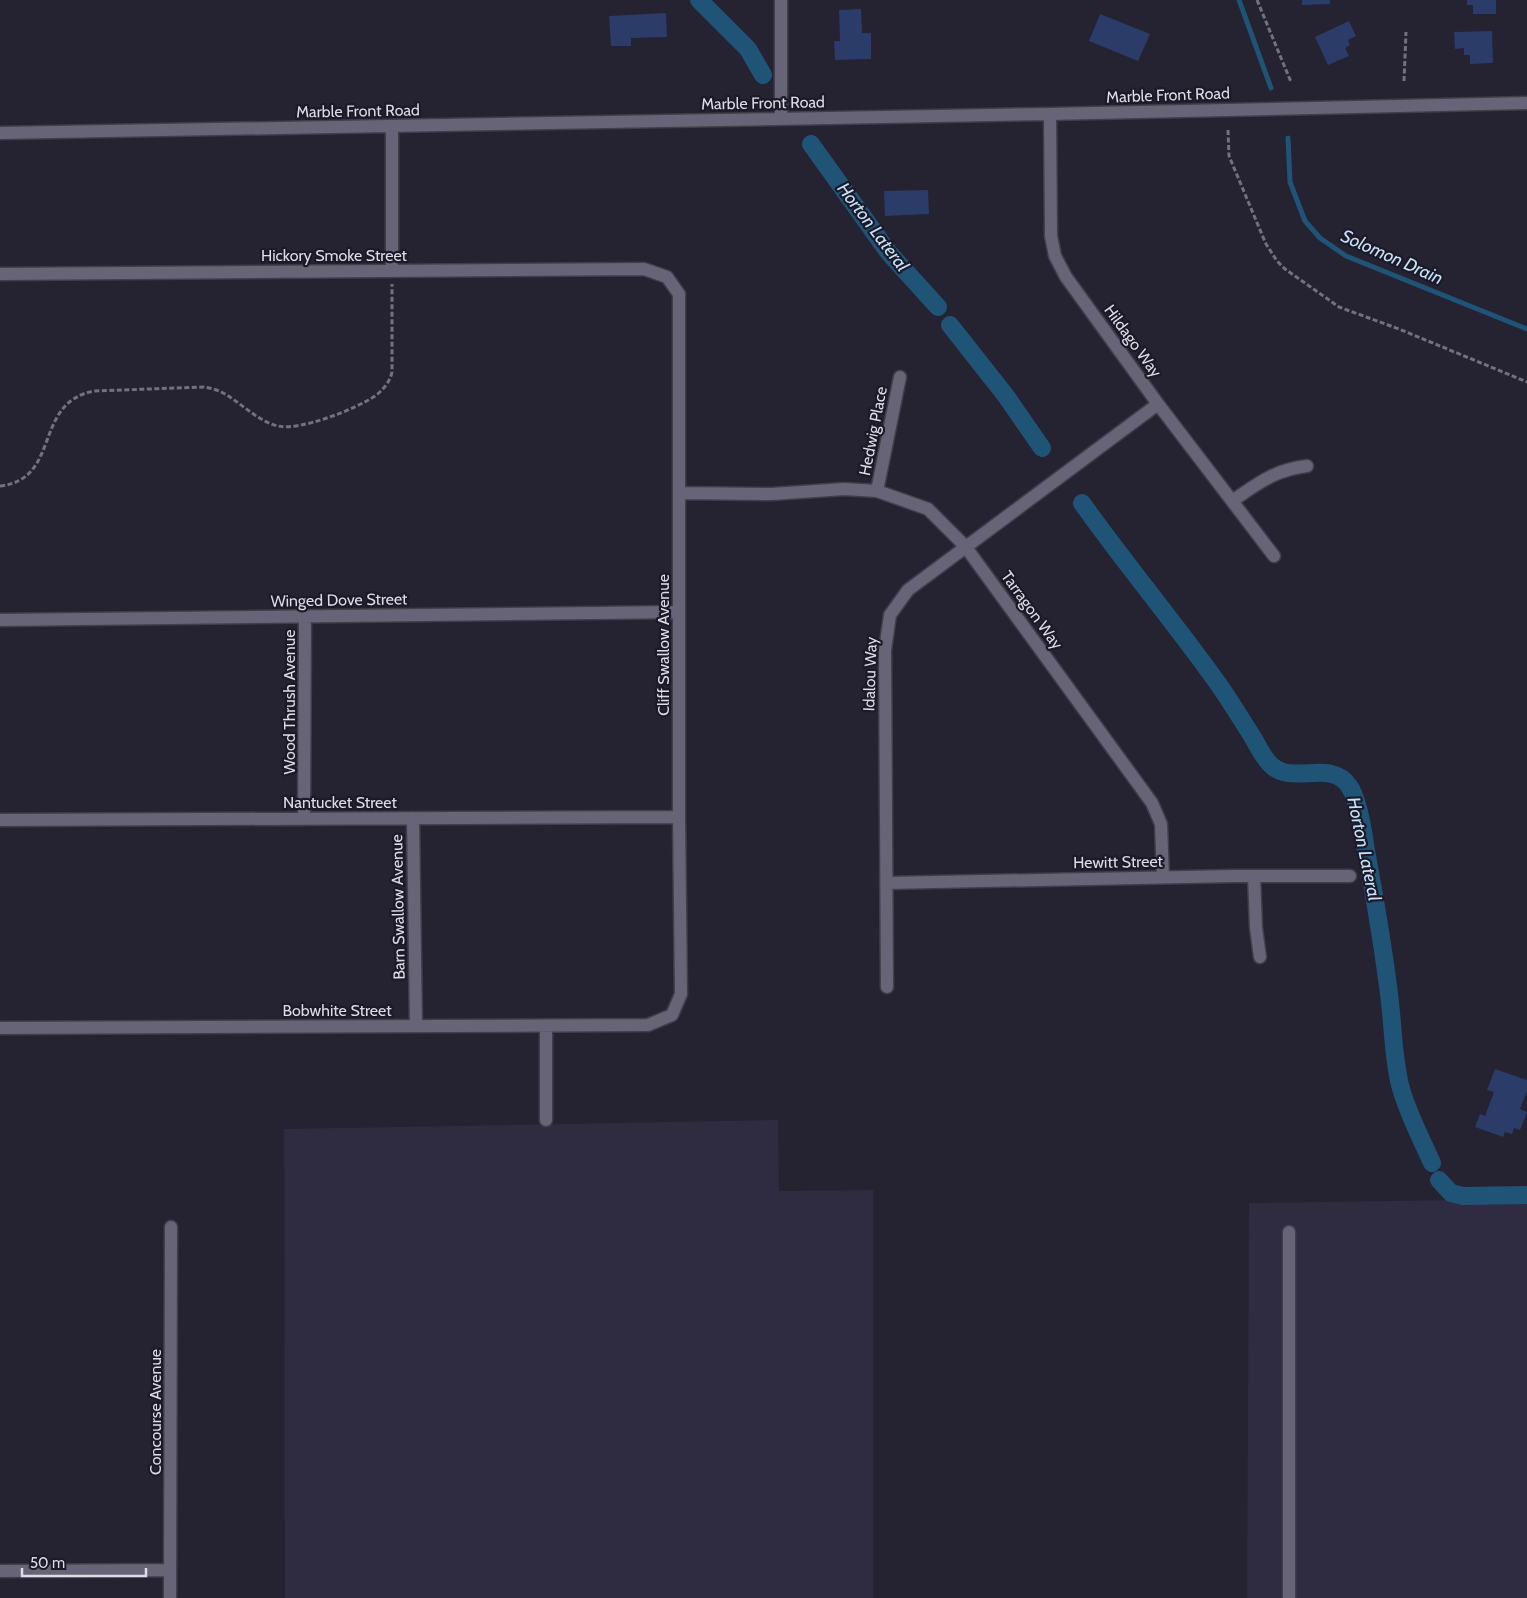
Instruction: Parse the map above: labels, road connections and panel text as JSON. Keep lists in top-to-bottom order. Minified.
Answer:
{"streets":{"street":["Marble Front Road","Hickory Smoke Street","Hildago Way","Hedwig Place","Winged Dove Street","Tarragon Way","Cliff Swallow Avenue","Idalou Way","Wood Thrush Avenue","Nantucket Street","Hewitt Street","Barn Swallow Avenue","Bobwhite Street","Concourse Avenue"]},"crossings":[["Marble Front Road","Hildago Way"],["Hickory Smoke Street","Cliff Swallow Avenue"],["Hildago Way","Idalou Way"],["Hedwig Place","Tarragon Way"],["Winged Dove Street","Cliff Swallow Avenue"],["Winged Dove Street","Wood Thrush Avenue"],["Tarragon Way","Cliff Swallow Avenue"],["Tarragon Way","Idalou Way"],["Tarragon Way","Hewitt Street"],["Cliff Swallow Avenue","Nantucket Street"],["Cliff Swallow Avenue","Bobwhite Street"],["Idalou Way","Hewitt Street"],["Wood Thrush Avenue","Nantucket Street"],["Nantucket Street","Barn Swallow Avenue"],["Barn Swallow Avenue","Bobwhite Street"]],"water":["Horton Lateral","Solomon Drain"],"scale_bar":"50 m"}
